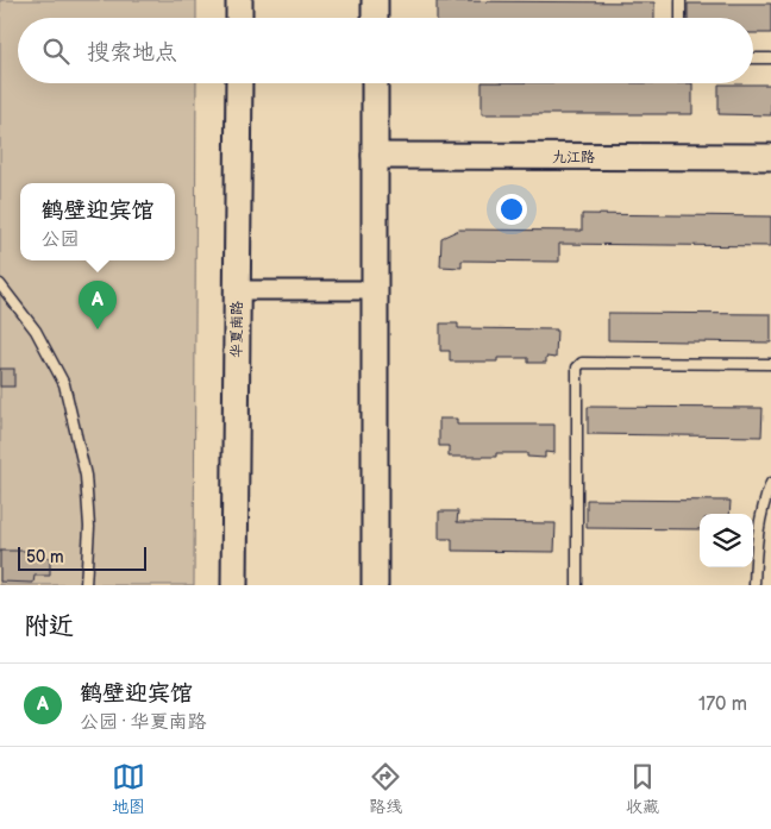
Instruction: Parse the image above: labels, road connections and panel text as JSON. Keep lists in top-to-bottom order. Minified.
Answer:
{"streets":{"main road":["九江路","华夏南路"]},"scale_bar":"50 m","page":{"search":"搜索地点","popup":["鹤壁迎宾馆","公园"],"pins":"A","scale":"50 m","heading":"附近","list":[{"mark":"A","name":"鹤壁迎宾馆","note":"公园 · 华夏南路","value":"170 m"}],"nav":["地图","路线","收藏"]}}
